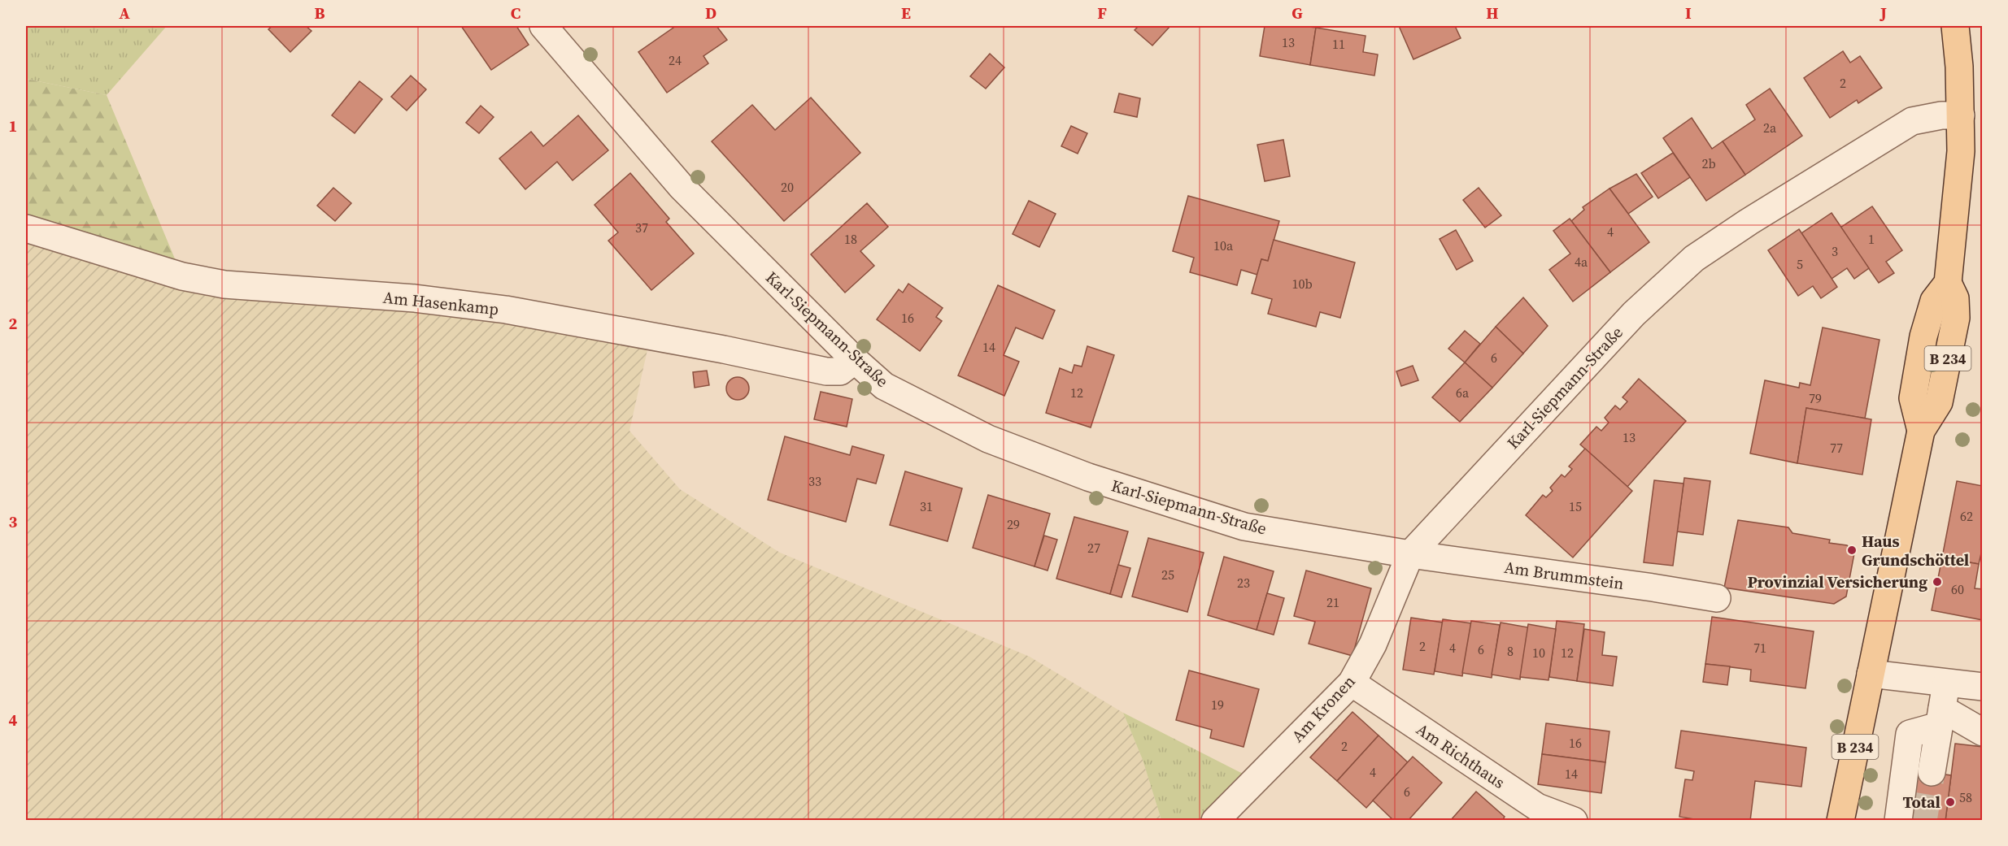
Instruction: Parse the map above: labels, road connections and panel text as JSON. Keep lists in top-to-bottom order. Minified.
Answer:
{"streets":{"main road":["B 234"],"street":["Am Hasenkamp","Karl-Siepmann-Straße","Am Brummstein","Am Kronen","Am Richthaus"]},"crossings":[["Am Hasenkamp","Karl-Siepmann-Straße"],["Karl-Siepmann-Straße","B 234"],["Karl-Siepmann-Straße","Am Brummstein"],["Karl-Siepmann-Straße","Am Kronen"],["Am Brummstein","Am Kronen"],["Am Kronen","Am Richthaus"]],"places":["Haus Grundschöttel","Provinzial Versicherung","Total"],"house_numbers":["13","11","24","2","2a","2b","20","37","4","18","1","10a","3","4a","5","10b","16","14","6","12","6a","79","13","77","33","31","15","62","29","27","25","23","60","21","2","4","71","6","8","10","12","19","16","2","4","14","6","58"],"grid":{"columns":["A","B","C","D","E","F","G","H","I","J"],"rows":["1","2","3","4"]}}
